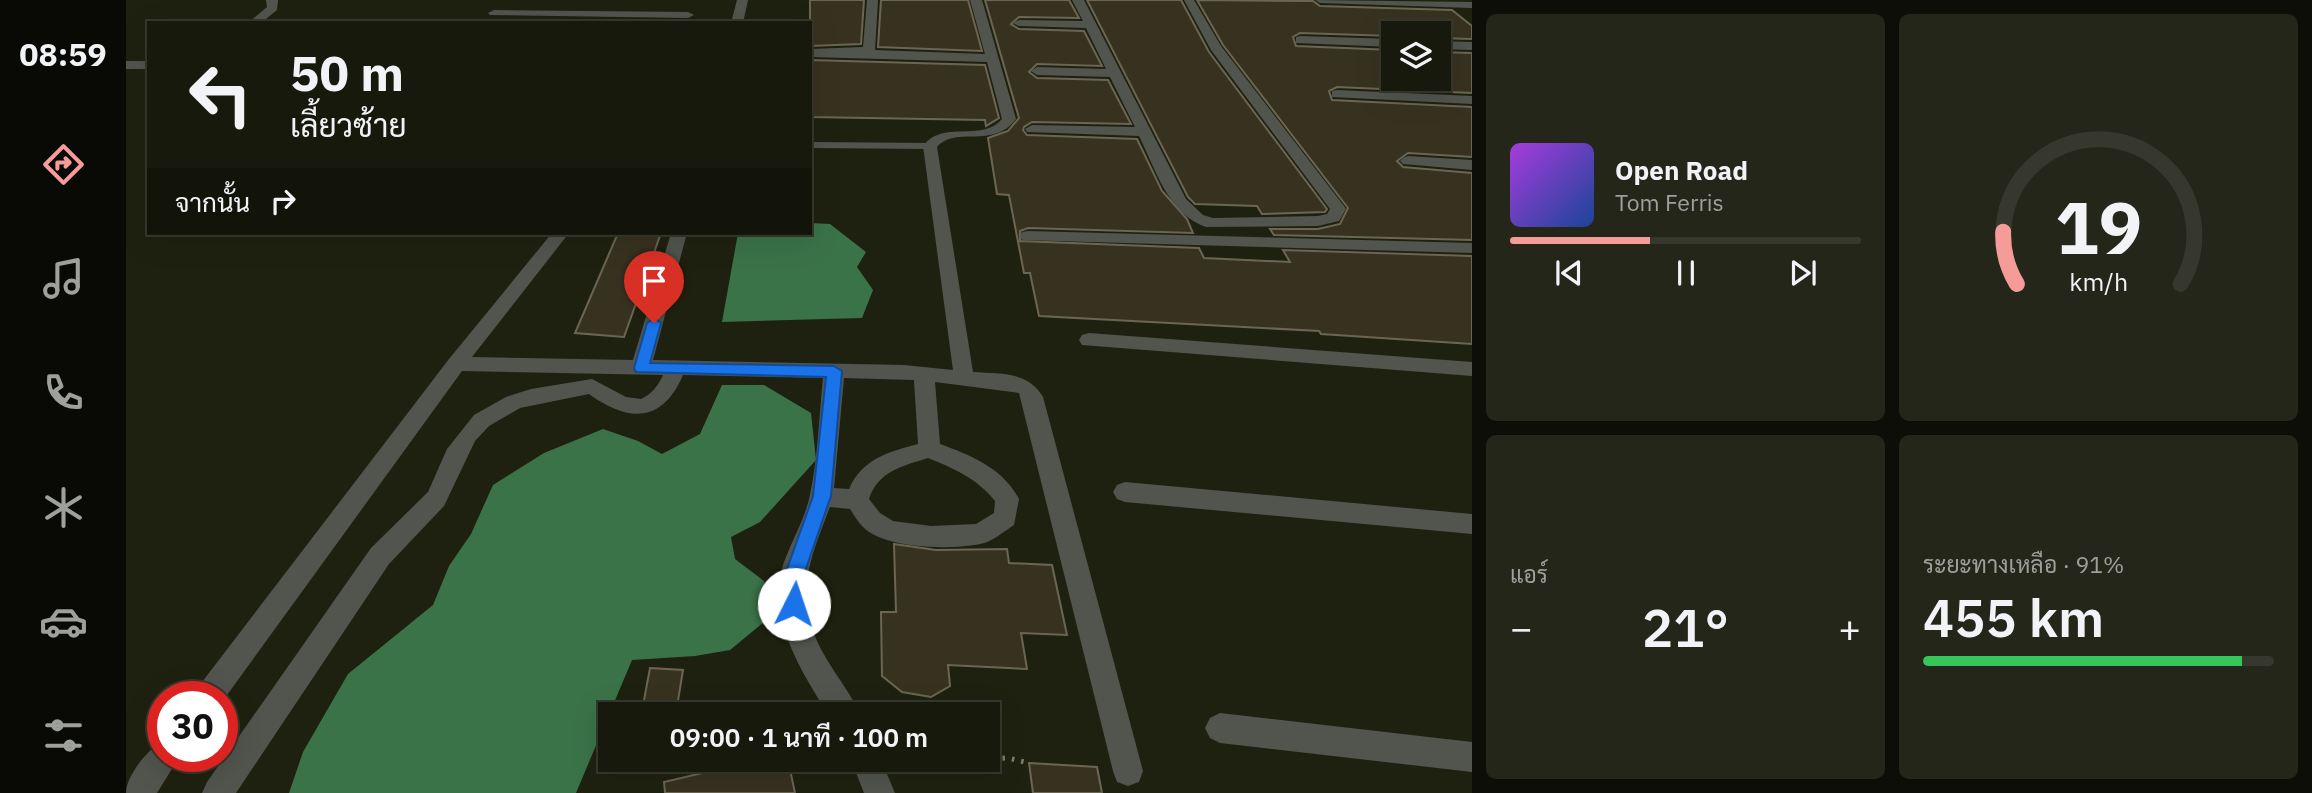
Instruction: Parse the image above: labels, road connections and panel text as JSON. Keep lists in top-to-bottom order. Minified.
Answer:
{"page":{"tabs":"08:59","turn":["50 m","เลี้ยวซ้าย"],"song":["Open Road","Tom Ferris"],"then":"จากนั้น","tile":["แอร์",["ระยะทางเหลือ · 91%","455 km"]],"heat":["−","21°","+"],"limit":"30","trip":"09:00 · 1 นาที · 100 m","gauge":["19","km/h"]}}
